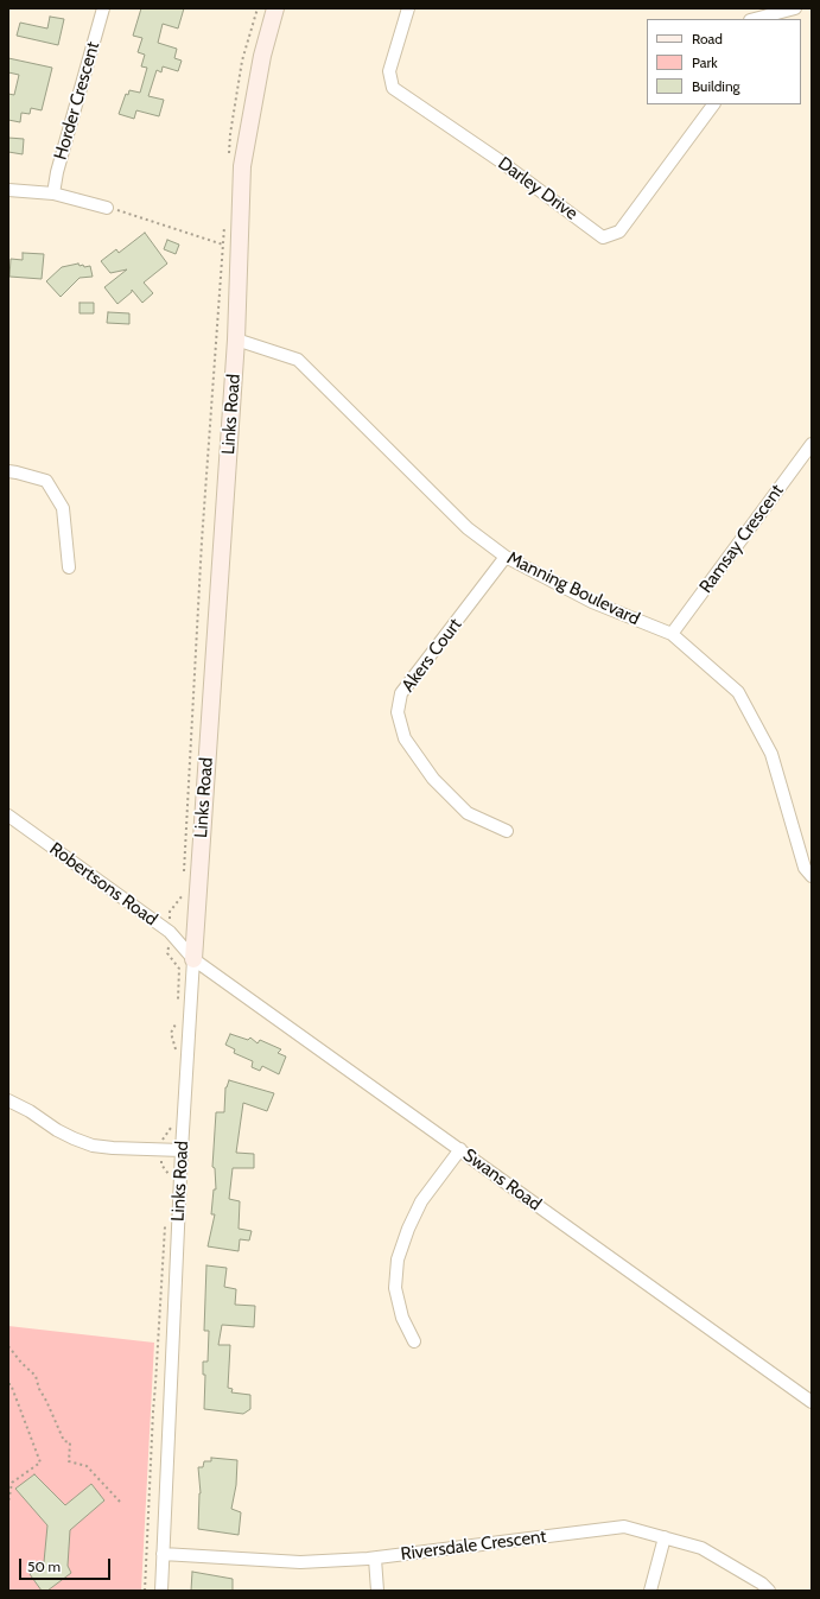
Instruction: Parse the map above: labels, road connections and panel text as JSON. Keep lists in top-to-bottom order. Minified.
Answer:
{"streets":{"street":["Horder Crescent","Darley Drive","Links Road","Ramsay Crescent","Manning Boulevard","Akers Court","Robertsons Road","Swans Road","Riversdale Crescent"]},"crossings":[["Links Road","Manning Boulevard"],["Links Road","Robertsons Road"],["Links Road","Swans Road"],["Links Road","Riversdale Crescent"],["Ramsay Crescent","Manning Boulevard"],["Manning Boulevard","Akers Court"],["Robertsons Road","Swans Road"]],"legend":["Road","Park","Building"],"scale_bar":"50 m"}
